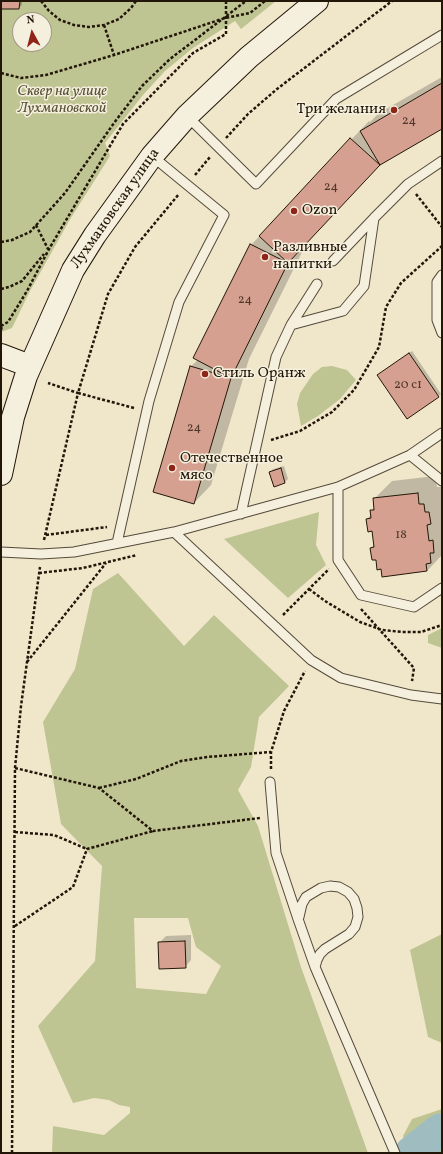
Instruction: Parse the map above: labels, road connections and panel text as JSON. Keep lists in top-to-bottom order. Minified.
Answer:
{"streets":{"street":["Лухмановская улица"]},"parks":["Сквер на улице Лухмановской"],"places":["Три желания","Ozon","Разливные напитки","Стиль Оранж","Отечественное мясо"],"house_numbers":["24","24","24","20 с1","24","18"],"north":"top"}
